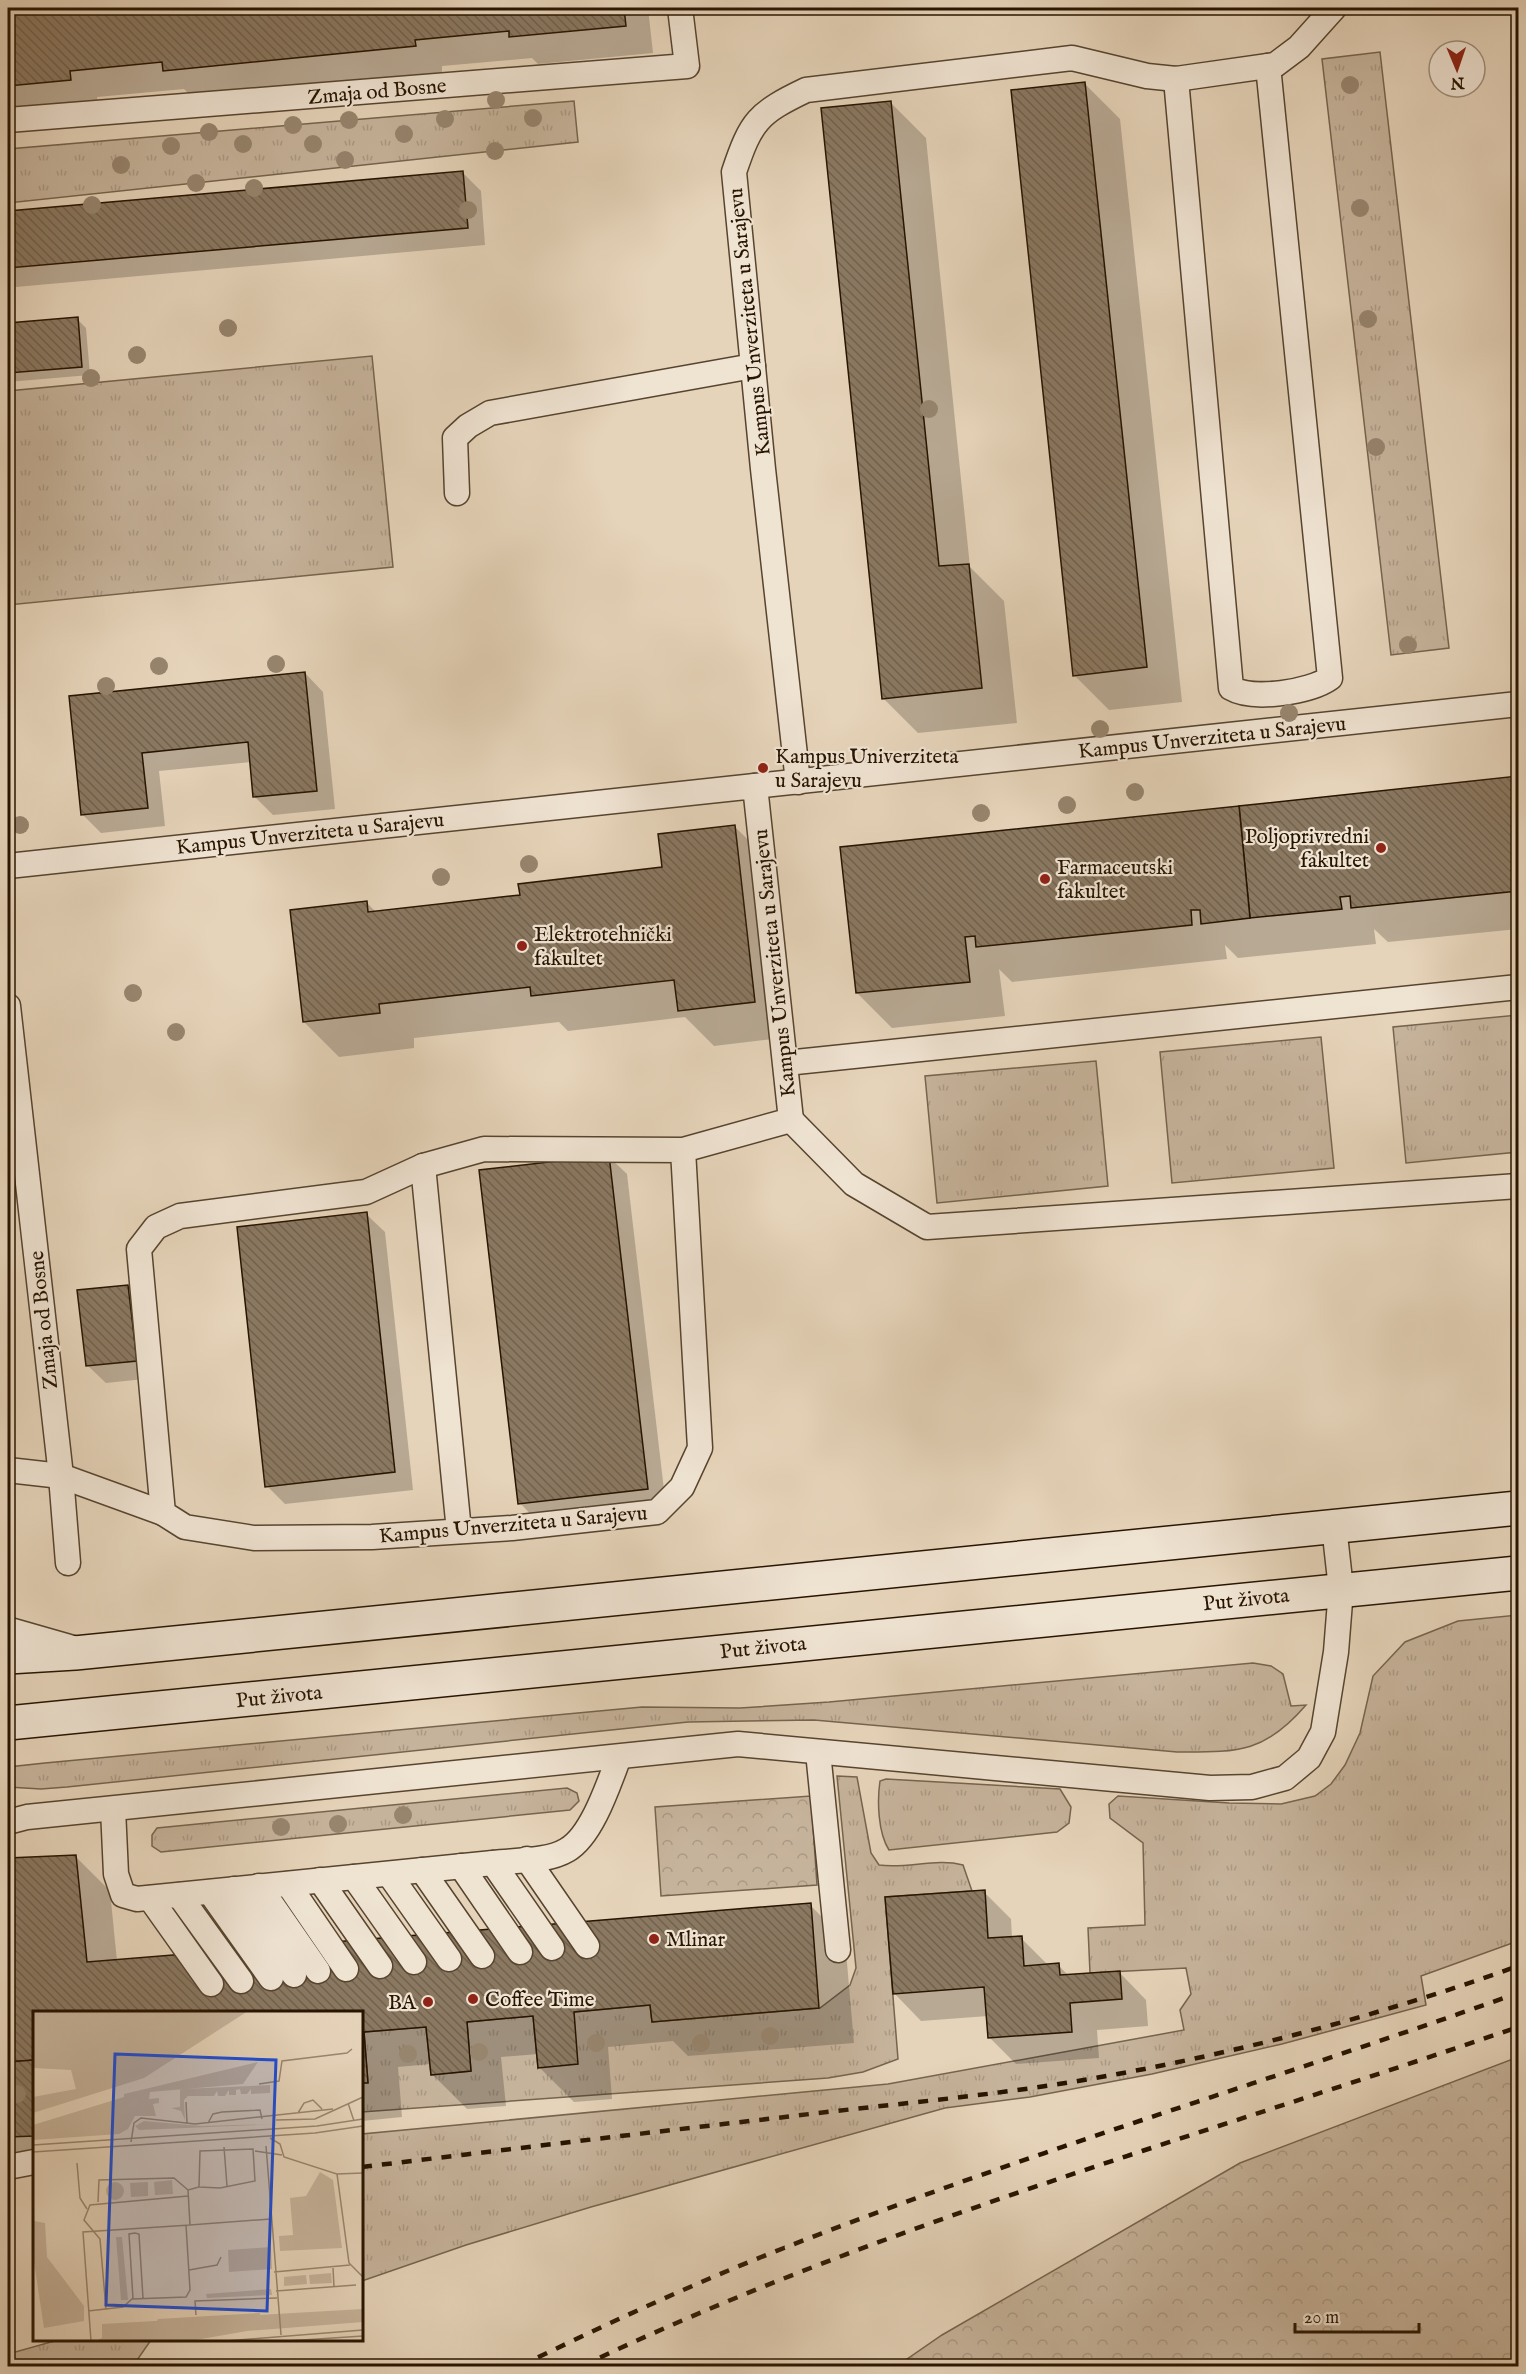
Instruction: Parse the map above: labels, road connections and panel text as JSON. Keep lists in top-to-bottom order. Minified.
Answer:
{"streets":{"street":["Put života"],"lane":["Zmaja od Bosne","Kampus Unverziteta u Sarajevu"]},"crossings":[["Zmaja od Bosne","Kampus Unverziteta u Sarajevu"]],"places":["Kampus Univerziteta u Sarajevu","Poljoprivredni fakultet","Farmaceutski fakultet","Elektrotehnički fakultet","Mlinar","Coffee Time","BA"],"scale_bar":"20 m","north":"bottom"}
